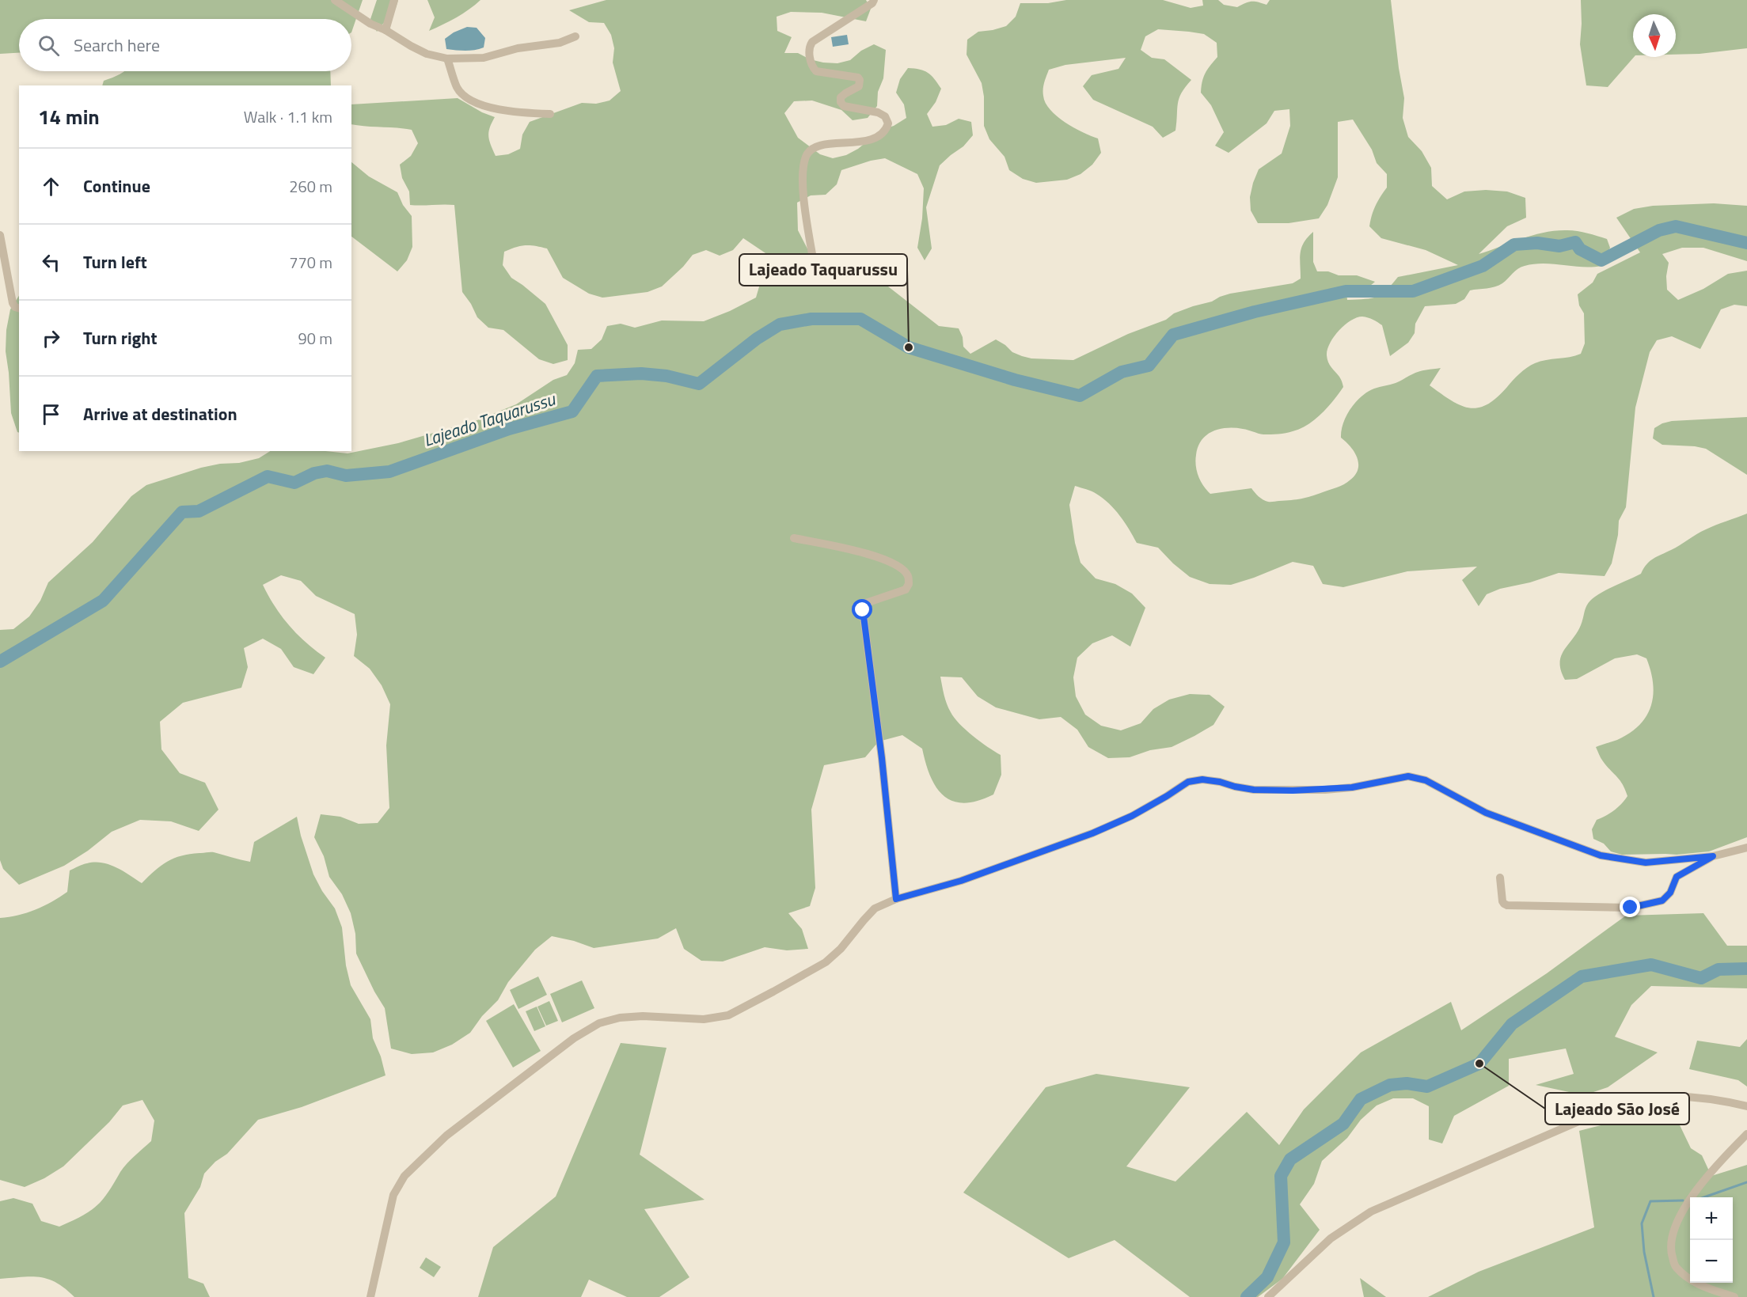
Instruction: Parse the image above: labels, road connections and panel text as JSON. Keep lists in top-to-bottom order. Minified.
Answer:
{"water":["Lajeado Taquarussu"],"places":["Lajeado Taquarussu","Lajeado São José"],"north":"bottom","page":{"search":"Search here","heading":["14 min","Walk · 1.1 km"],"list":[["Continue","260 m"],["Turn left","770 m"],["Turn right","90 m"],"Arrive at destination"],"map_buttons":["+","−"]}}
